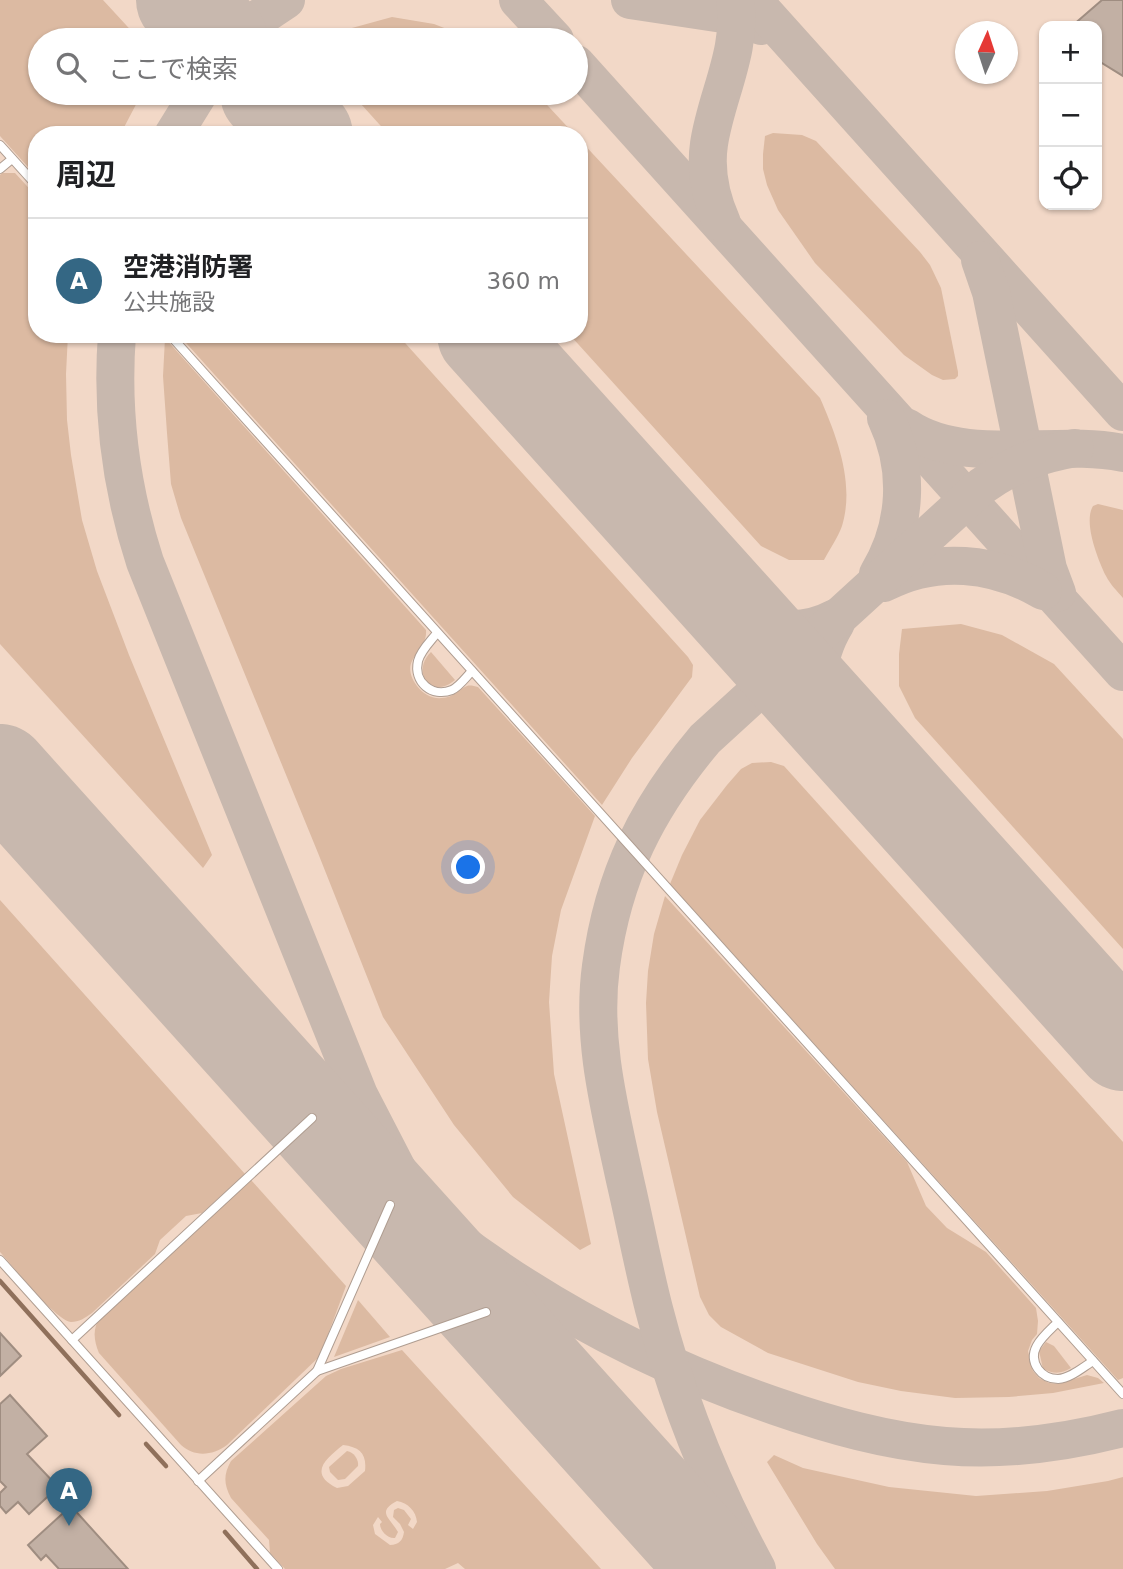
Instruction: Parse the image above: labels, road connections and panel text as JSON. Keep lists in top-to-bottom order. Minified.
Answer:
{"north":"top","page":{"map_buttons":["+","−"],"search":"ここで検索","heading":"周辺","list":[{"mark":"A","name":"空港消防署","note":"公共施設","value":"360 m"}],"pins":"A"}}
